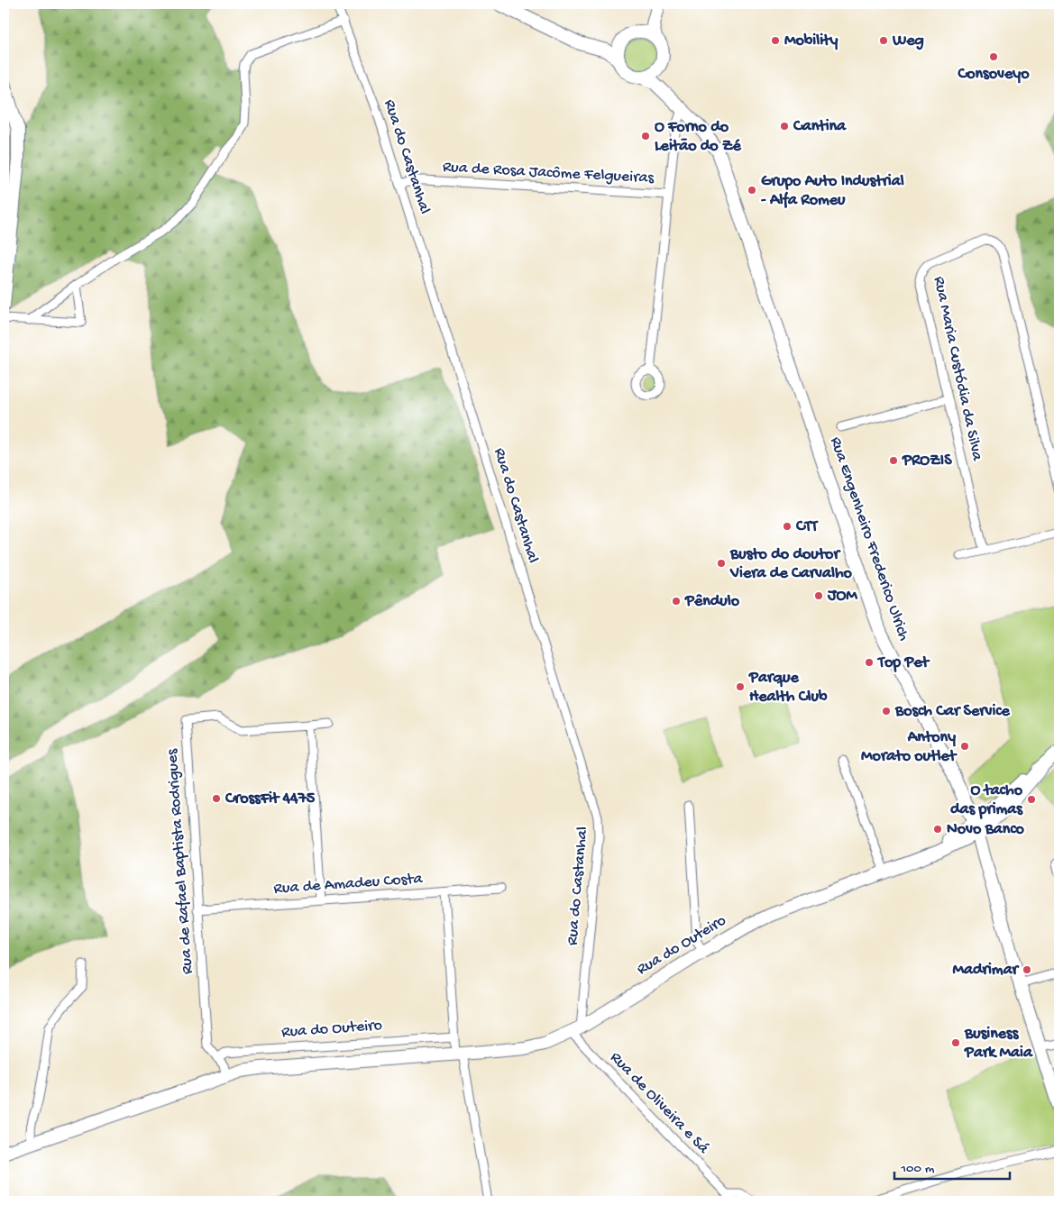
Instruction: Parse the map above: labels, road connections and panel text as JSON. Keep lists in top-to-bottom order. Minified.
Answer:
{"streets":{"main road":["Rua Engenheiro Frederico Ulrich","Rua do Outeiro"],"street":["Rua do Castanhal","Rua de Rosa Jacôme Felgueiras","Rua Maria Custódia da Silva","Rua de Rafael Baptista Rodrigues","Rua de Amadeu Costa","Rua de Oliveira e Sá"]},"crossings":[["Rua do Castanhal","Rua de Rosa Jacôme Felgueiras"],["Rua do Castanhal","Rua do Outeiro"],["Rua do Castanhal","Rua de Oliveira e Sá"],["Rua Engenheiro Frederico Ulrich","Rua do Outeiro"],["Rua de Rafael Baptista Rodrigues","Rua de Amadeu Costa"],["Rua de Rafael Baptista Rodrigues","Rua do Outeiro"],["Rua do Outeiro","Rua de Oliveira e Sá"]],"places":["Mobility","Weg","Consoveyo","Cantina","O Forno do Leitão do Zé","Grupo Auto Industrial - Alfa Romeu","PROZIS","CTT","Busto do doutor Viera de Carvalho","JOM","Pêndulo","Top Pet","Parque Health Club","Bosch Car Service","Antony Morato outlet","CrossFit 4475","O tacho das primas","Novo Banco","Madrimar","Business Park Maia"],"scale_bar":"100 m"}
